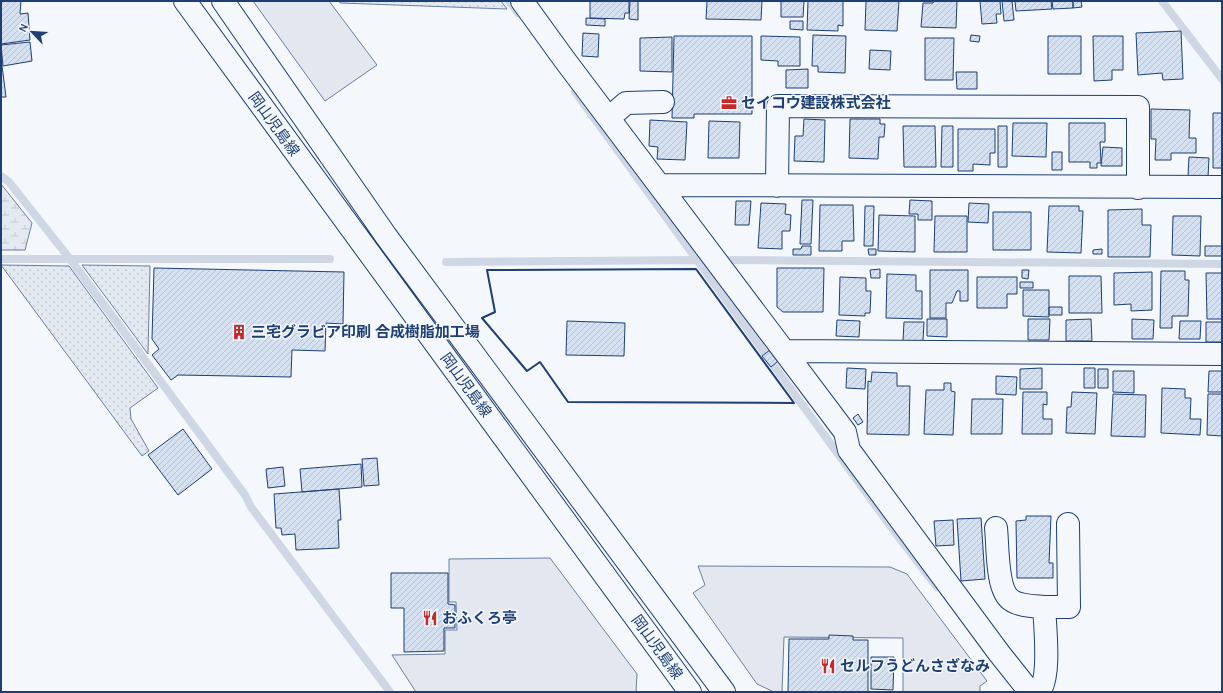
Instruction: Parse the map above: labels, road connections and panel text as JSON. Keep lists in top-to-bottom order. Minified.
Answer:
{"streets":{"street":["岡山児島線"]},"places":{"office":["セイコウ建設株式会社"],"building":["三宅グラビア印刷 合成樹脂加工場"],"restaurant":["おふくろ亭","セルフうどんさざなみ"]},"north":"top left"}
